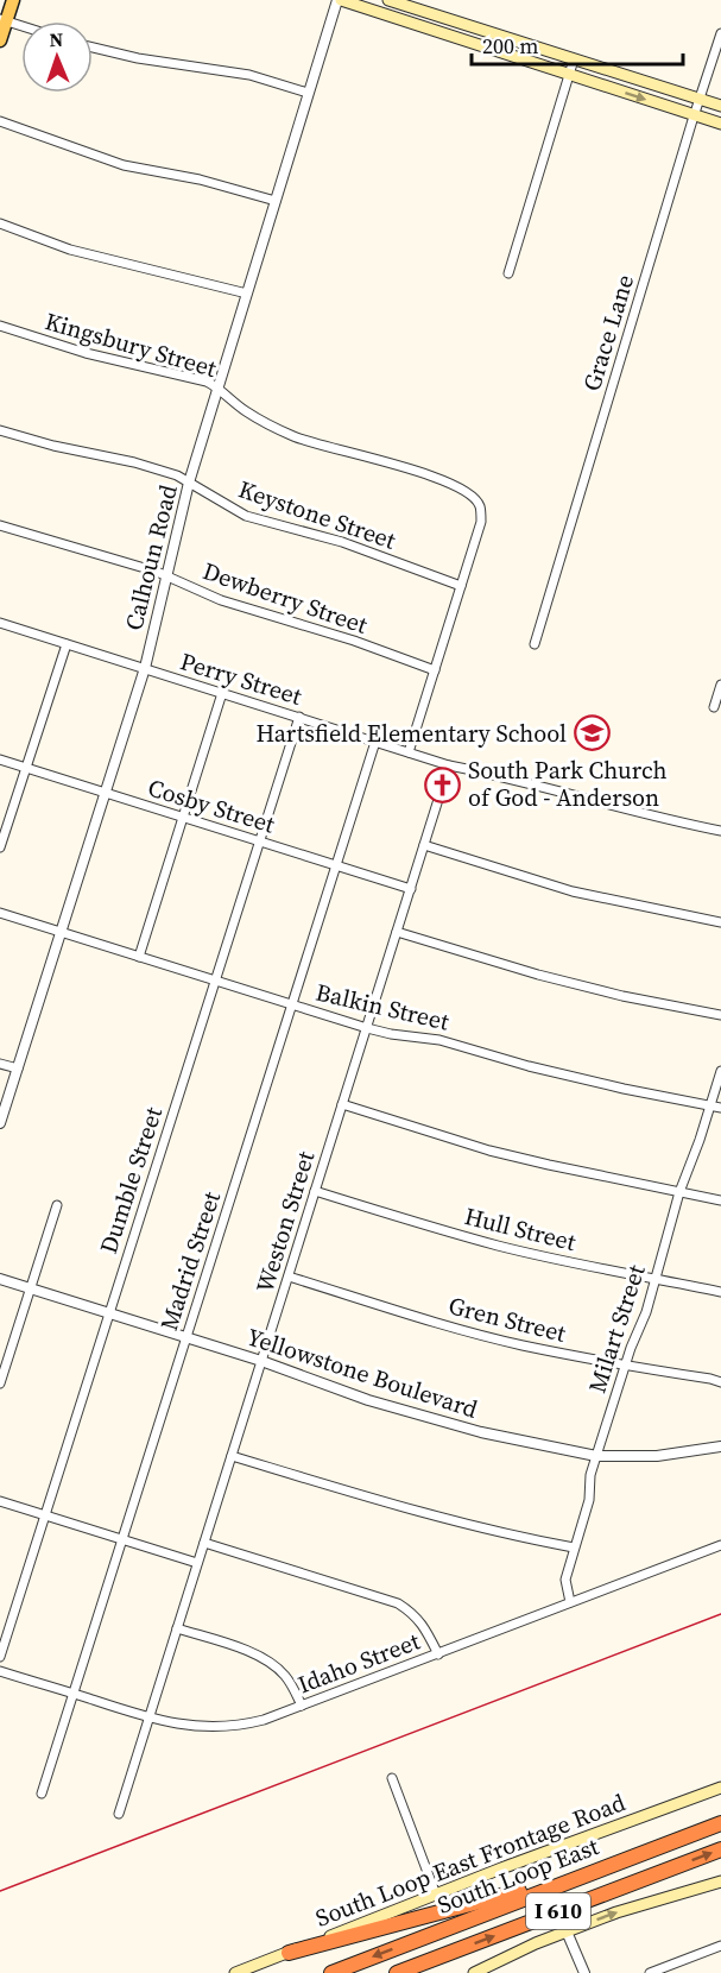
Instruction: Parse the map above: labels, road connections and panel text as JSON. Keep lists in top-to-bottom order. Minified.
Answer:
{"streets":{"highway":["South Loop East","I 610"],"main road":["South Loop East Frontage Road"],"street":["Grace Lane","Kingsbury Street","Keystone Street","Calhoun Road","Dewberry Street","Perry Street","Cosby Street","Balkin Street","Dumble Street","Weston Street","Hull Street","Madrid Street","Gren Street","Milart Street","Yellowstone Boulevard","Idaho Street"]},"crossings":[["Kingsbury Street","Keystone Street"],["Kingsbury Street","Calhoun Road"],["Keystone Street","Calhoun Road"],["Calhoun Road","Dewberry Street"],["Calhoun Road","Perry Street"],["Calhoun Road","Cosby Street"],["Calhoun Road","Balkin Street"],["Perry Street","Dumble Street"],["Perry Street","Weston Street"],["Perry Street","Madrid Street"],["Cosby Street","Dumble Street"],["Cosby Street","Weston Street"],["Cosby Street","Madrid Street"],["Balkin Street","Dumble Street"],["Balkin Street","Weston Street"],["Balkin Street","Madrid Street"],["Balkin Street","Milart Street"],["Dumble Street","Yellowstone Boulevard"],["Weston Street","Hull Street"],["Weston Street","Gren Street"],["Weston Street","Yellowstone Boulevard"],["Weston Street","Idaho Street"],["Hull Street","Milart Street"],["Madrid Street","Yellowstone Boulevard"],["Madrid Street","Idaho Street"],["Gren Street","Milart Street"],["Milart Street","Yellowstone Boulevard"],["Milart Street","Idaho Street"]],"places":{"school or university":["Hartsfield Elementary School"],"church":["South Park Church of God - Anderson"]},"scale_bar":"200 m","north":"top"}
